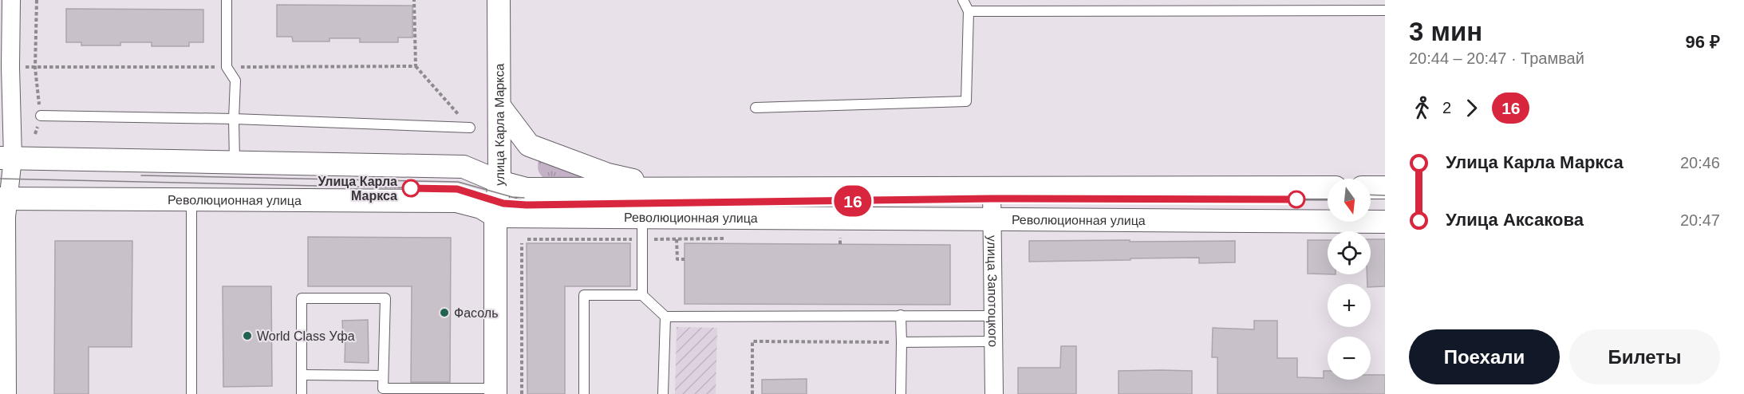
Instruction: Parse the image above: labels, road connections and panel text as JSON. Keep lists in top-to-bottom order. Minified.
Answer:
{"streets":{"street":["улица Карла Маркса","Революционная улица","улица Запотоцкого"]},"crossings":[["улица Карла Маркса","Революционная улица"],["Революционная улица","улица Запотоцкого"]],"places":["Улица Карла Маркса","Фасоль","World Class Уфа"],"lines":["tram line 16"],"north":"bottom","page":{"on_map":"16","heading":["3 мин","20:44 – 20:47 · Трамвай","96 ₽"],"legs":["2","16"],"list":[{"name":"Улица Карла Маркса","value":"20:46"},{"name":"Улица Аксакова","value":"20:47"}],"map_buttons":["+","−"],"buttons":["Поехали","Билеты"]}}
